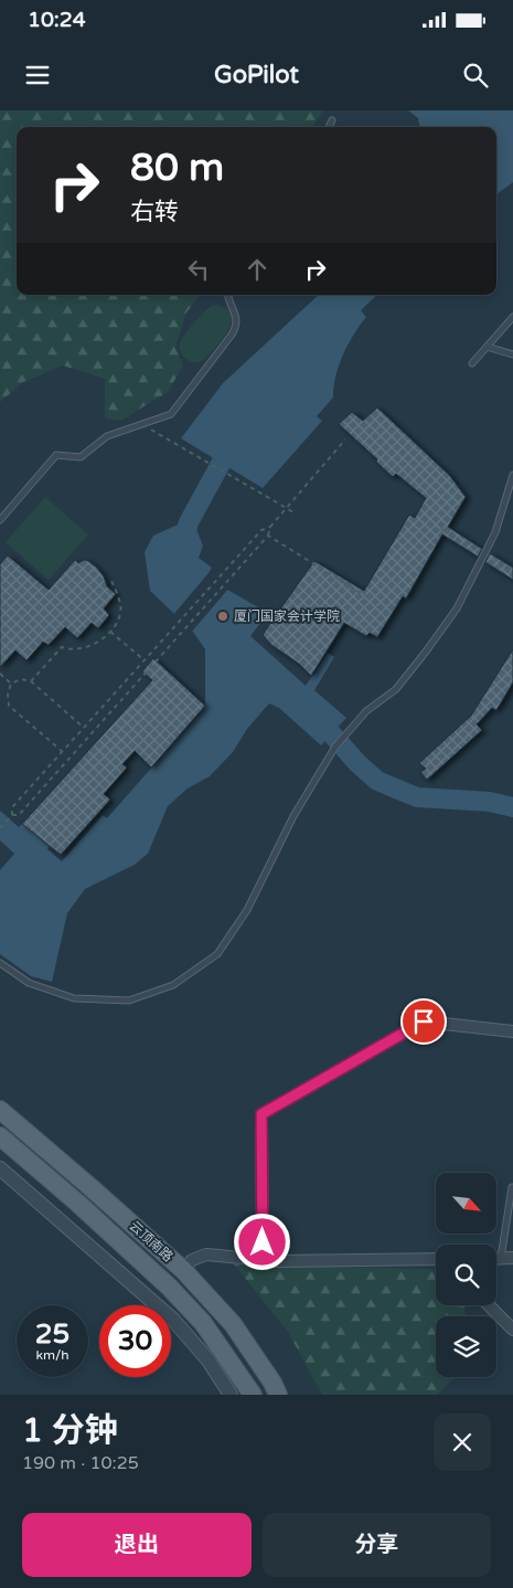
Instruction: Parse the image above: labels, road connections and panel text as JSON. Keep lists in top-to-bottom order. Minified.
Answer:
{"streets":{"main road":["云顶南路"]},"places":["厦门国家会计学院"],"north":"bottom right","page":{"status":"10:24","header":"GoPilot","turn":["80 m","右转"],"speed":"25 km/h","limit":"30","heading":["1 分钟","190 m · 10:25"],"buttons":["退出","分享"]}}
